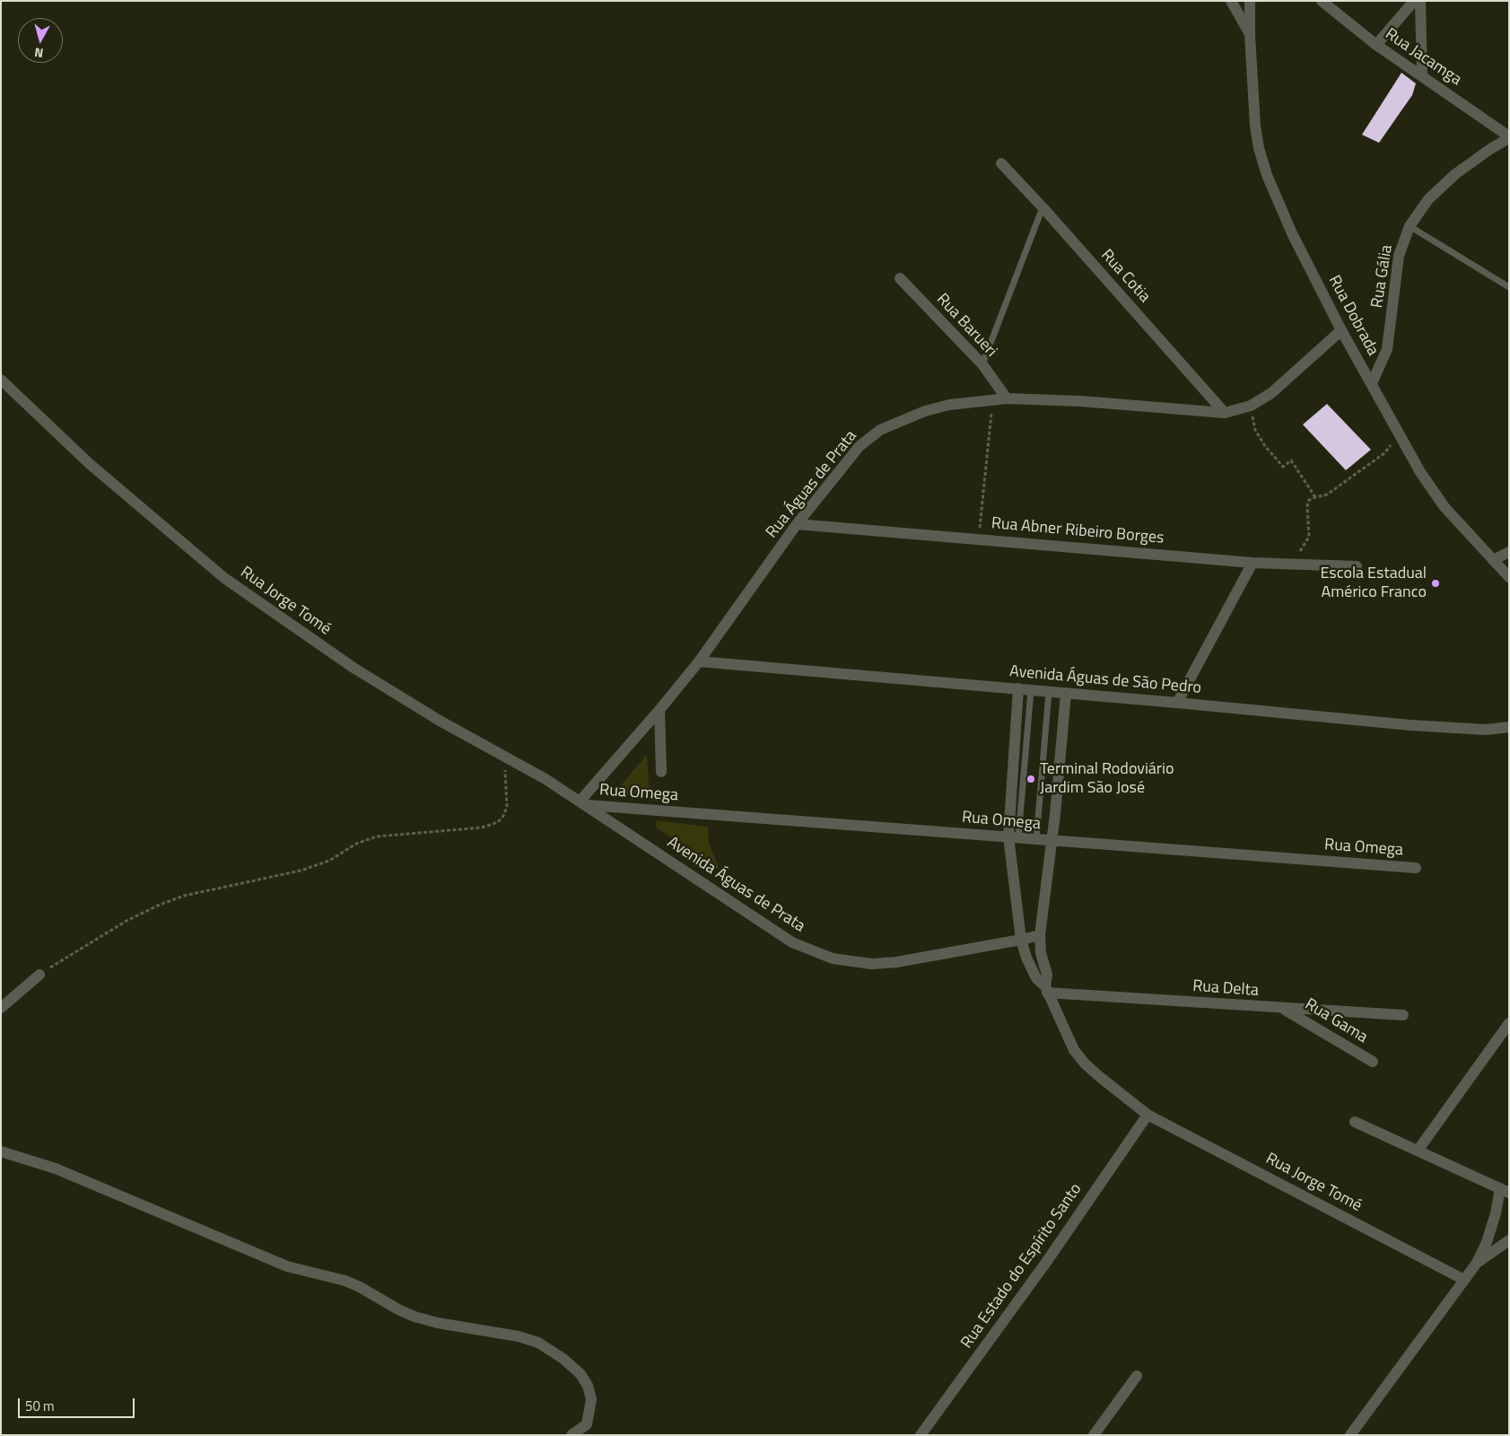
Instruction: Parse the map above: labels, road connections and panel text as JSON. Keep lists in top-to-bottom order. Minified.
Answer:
{"streets":{"street":["Rua Jacamga","Rua Cotia","Rua Gália","Rua Dobrada","Rua Barueri","Rua Águas de Prata","Rua Abner Ribeiro Borges","Rua Jorge Tomé","Avenida Águas de São Pedro","Rua Omega","Avenida Águas de Prata","Rua Delta","Rua Gama","Rua Estado do Espírito Santo"]},"crossings":[["Rua Jacamga","Rua Gália"],["Rua Cotia","Rua Águas de Prata"],["Rua Gália","Rua Dobrada"],["Rua Dobrada","Rua Águas de Prata"],["Rua Barueri","Rua Águas de Prata"],["Rua Águas de Prata","Rua Abner Ribeiro Borges"],["Rua Águas de Prata","Rua Jorge Tomé"],["Rua Águas de Prata","Avenida Águas de São Pedro"],["Rua Águas de Prata","Rua Omega"],["Rua Águas de Prata","Avenida Águas de Prata"],["Rua Jorge Tomé","Rua Omega"],["Rua Jorge Tomé","Avenida Águas de Prata"],["Rua Jorge Tomé","Rua Estado do Espírito Santo"],["Rua Omega","Avenida Águas de Prata"],["Rua Delta","Rua Gama"]],"places":["Escola Estadual Américo Franco","Terminal Rodoviário Jardim São José"],"scale_bar":"50 m","north":"bottom"}
